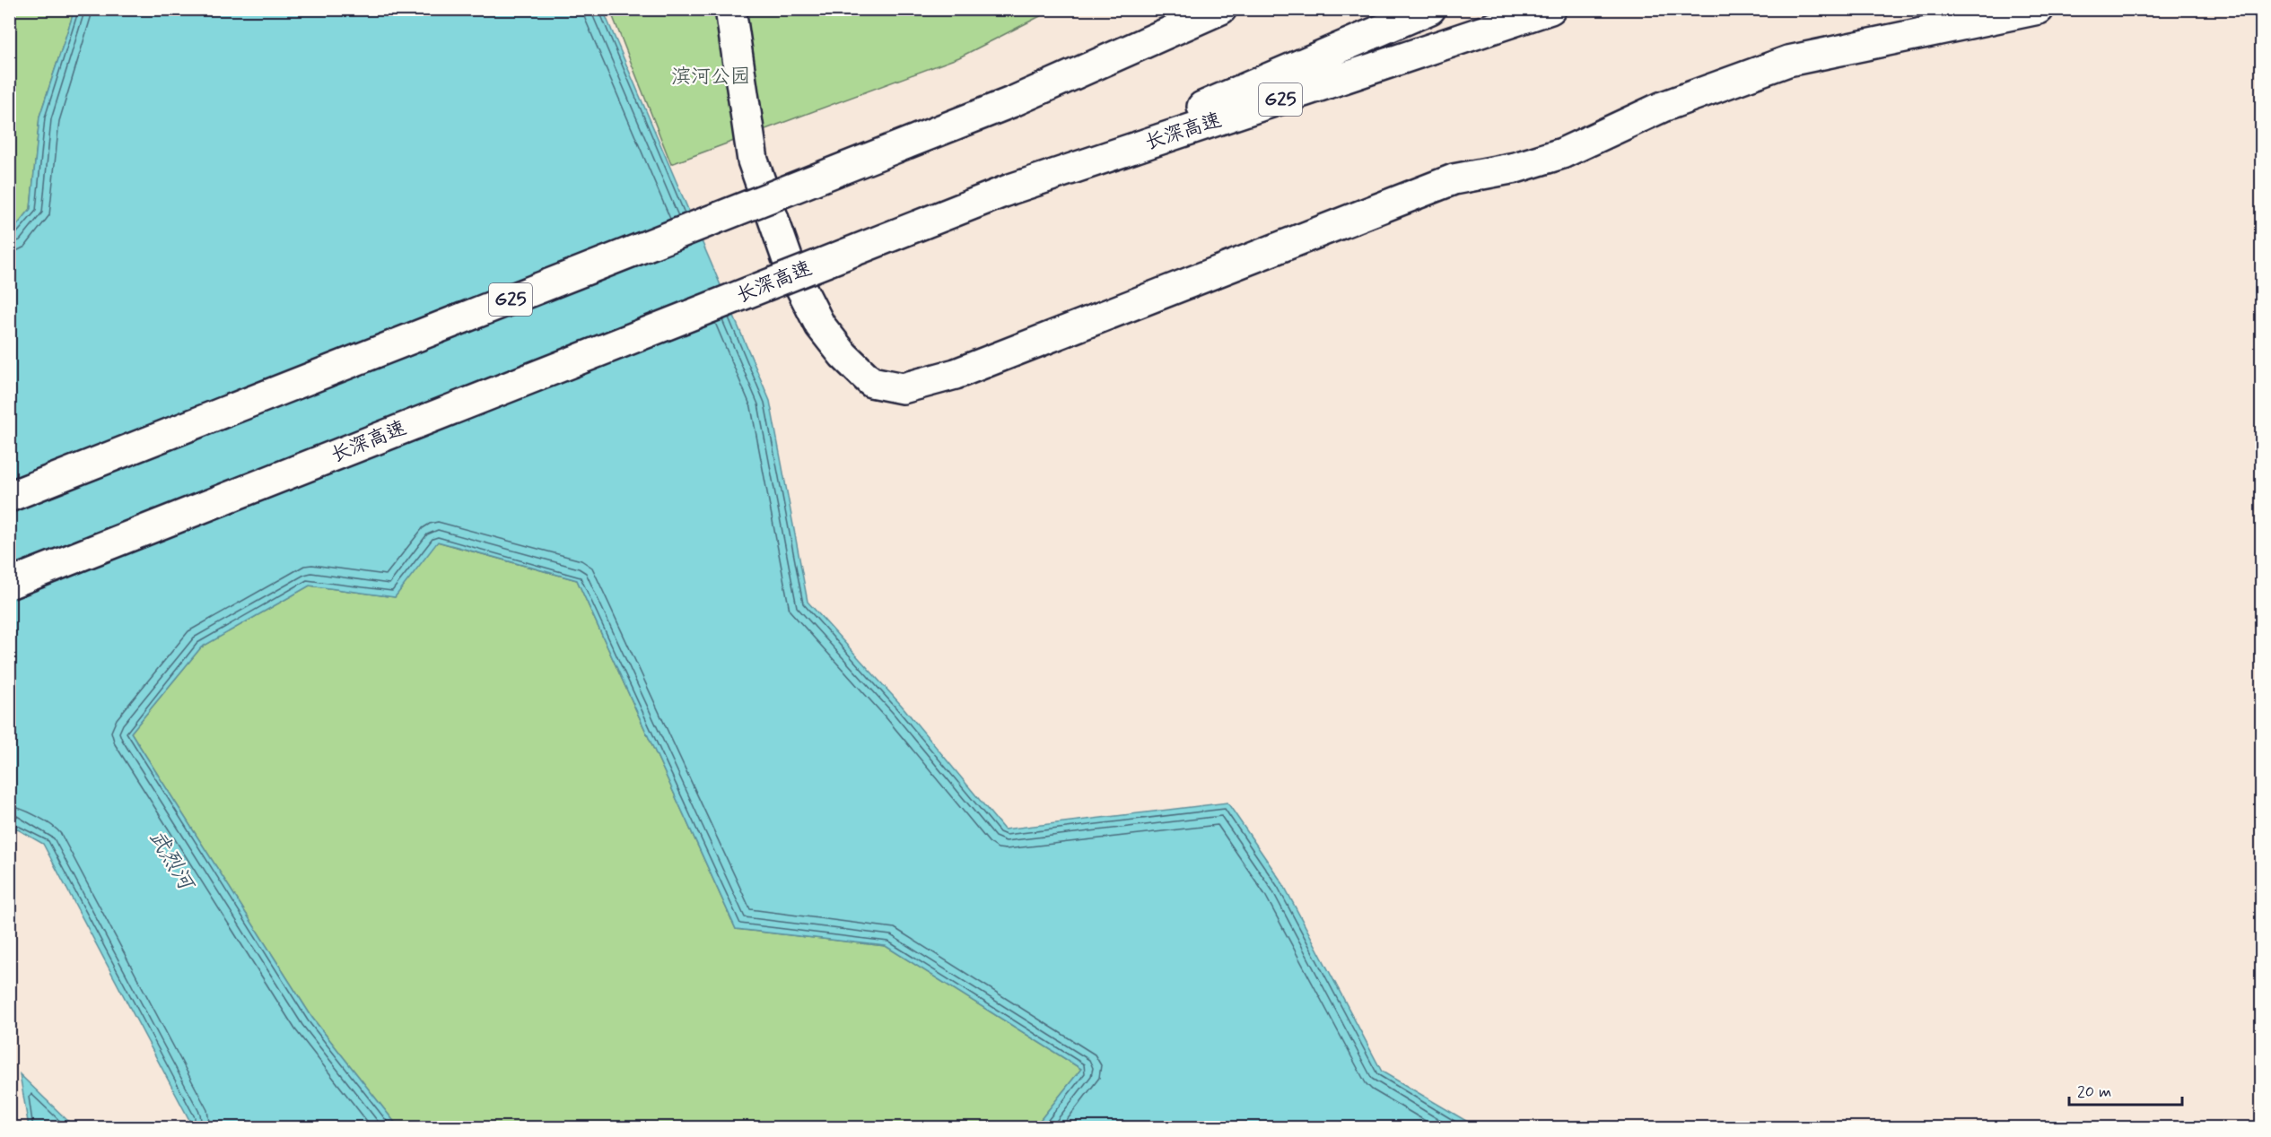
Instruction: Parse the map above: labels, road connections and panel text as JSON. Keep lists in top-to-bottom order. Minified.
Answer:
{"streets":{"main road":["G25","长深高速"]},"water":["武烈河"],"parks":["滨河公园"],"scale_bar":"20 m"}
